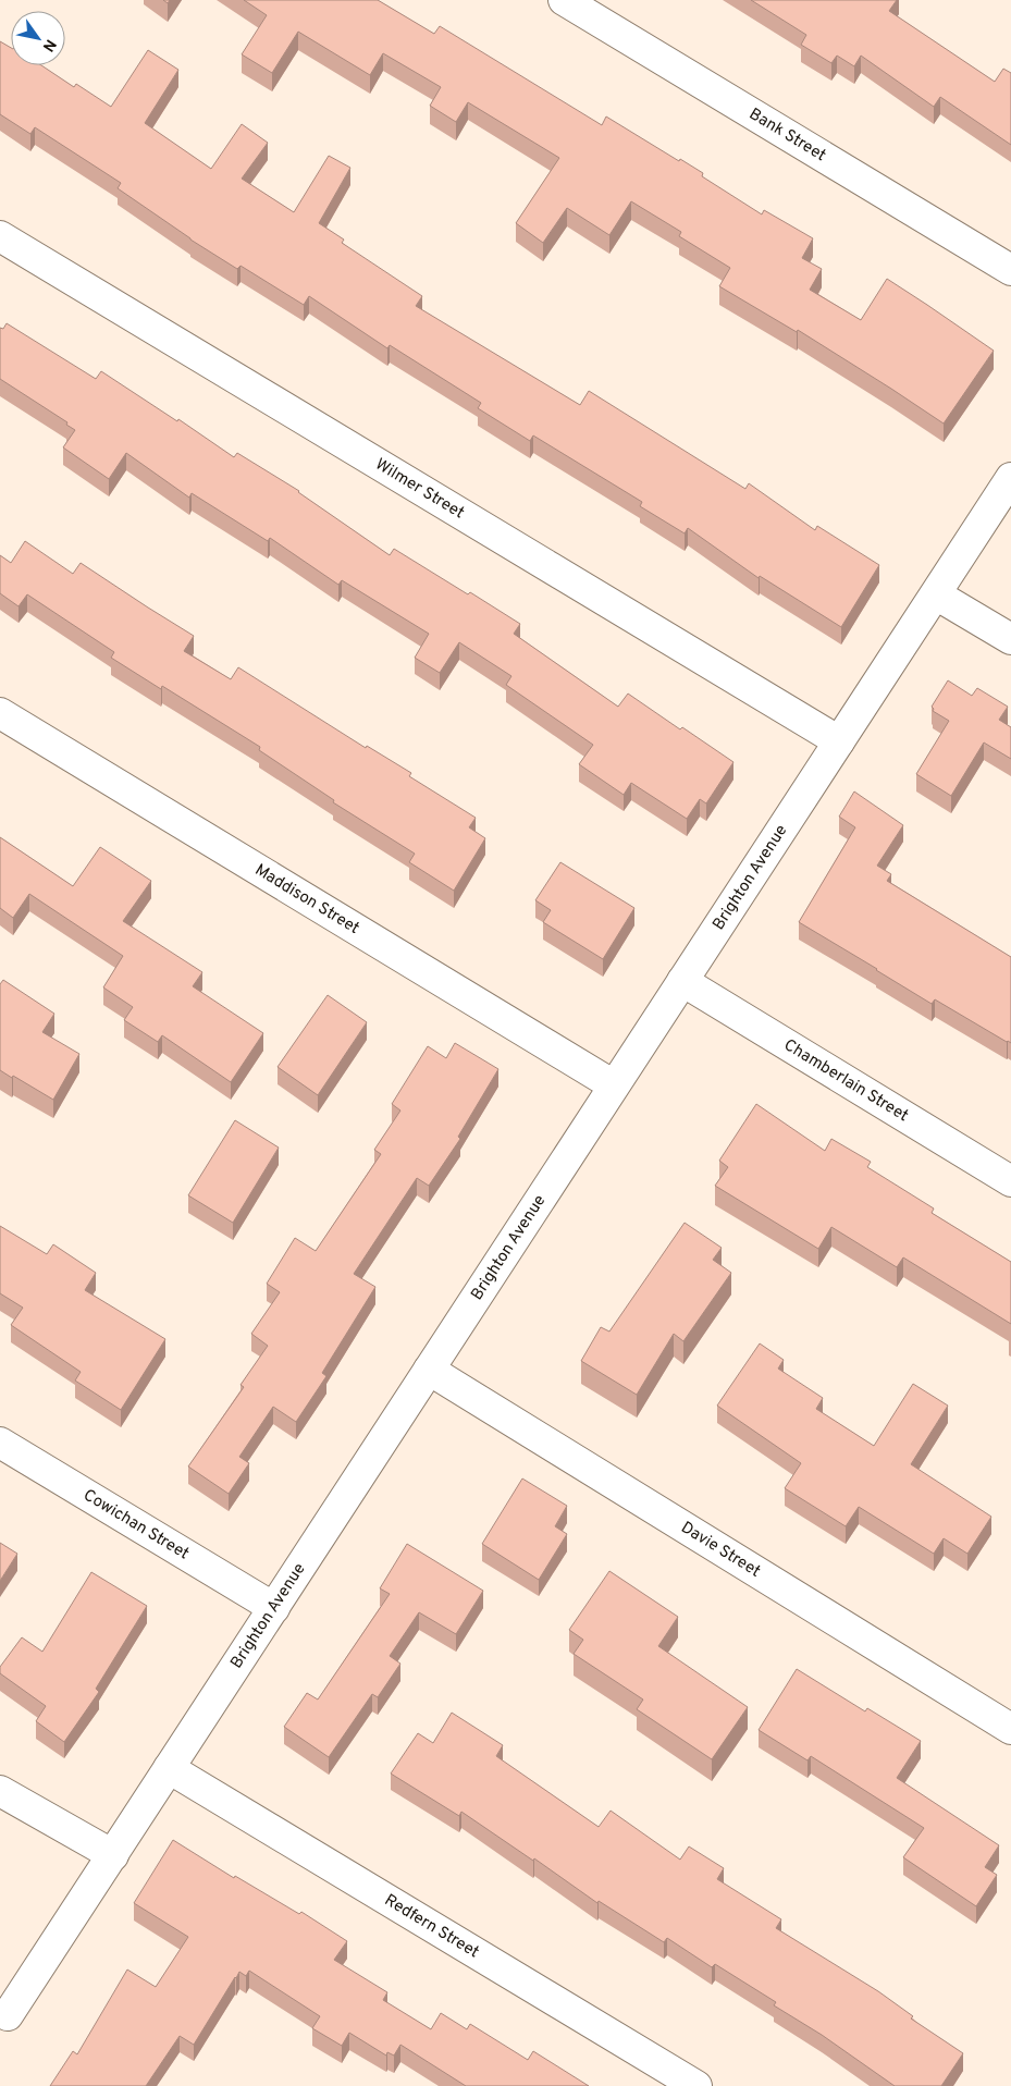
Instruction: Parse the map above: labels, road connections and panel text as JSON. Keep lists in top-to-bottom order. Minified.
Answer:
{"streets":{"street":["Bank Street","Wilmer Street","Brighton Avenue","Maddison Street","Chamberlain Street","Cowichan Street","Davie Street","Redfern Street"]},"crossings":[["Wilmer Street","Brighton Avenue"],["Brighton Avenue","Maddison Street"],["Brighton Avenue","Chamberlain Street"],["Brighton Avenue","Cowichan Street"],["Brighton Avenue","Davie Street"],["Brighton Avenue","Redfern Street"]],"north":"bottom right"}
